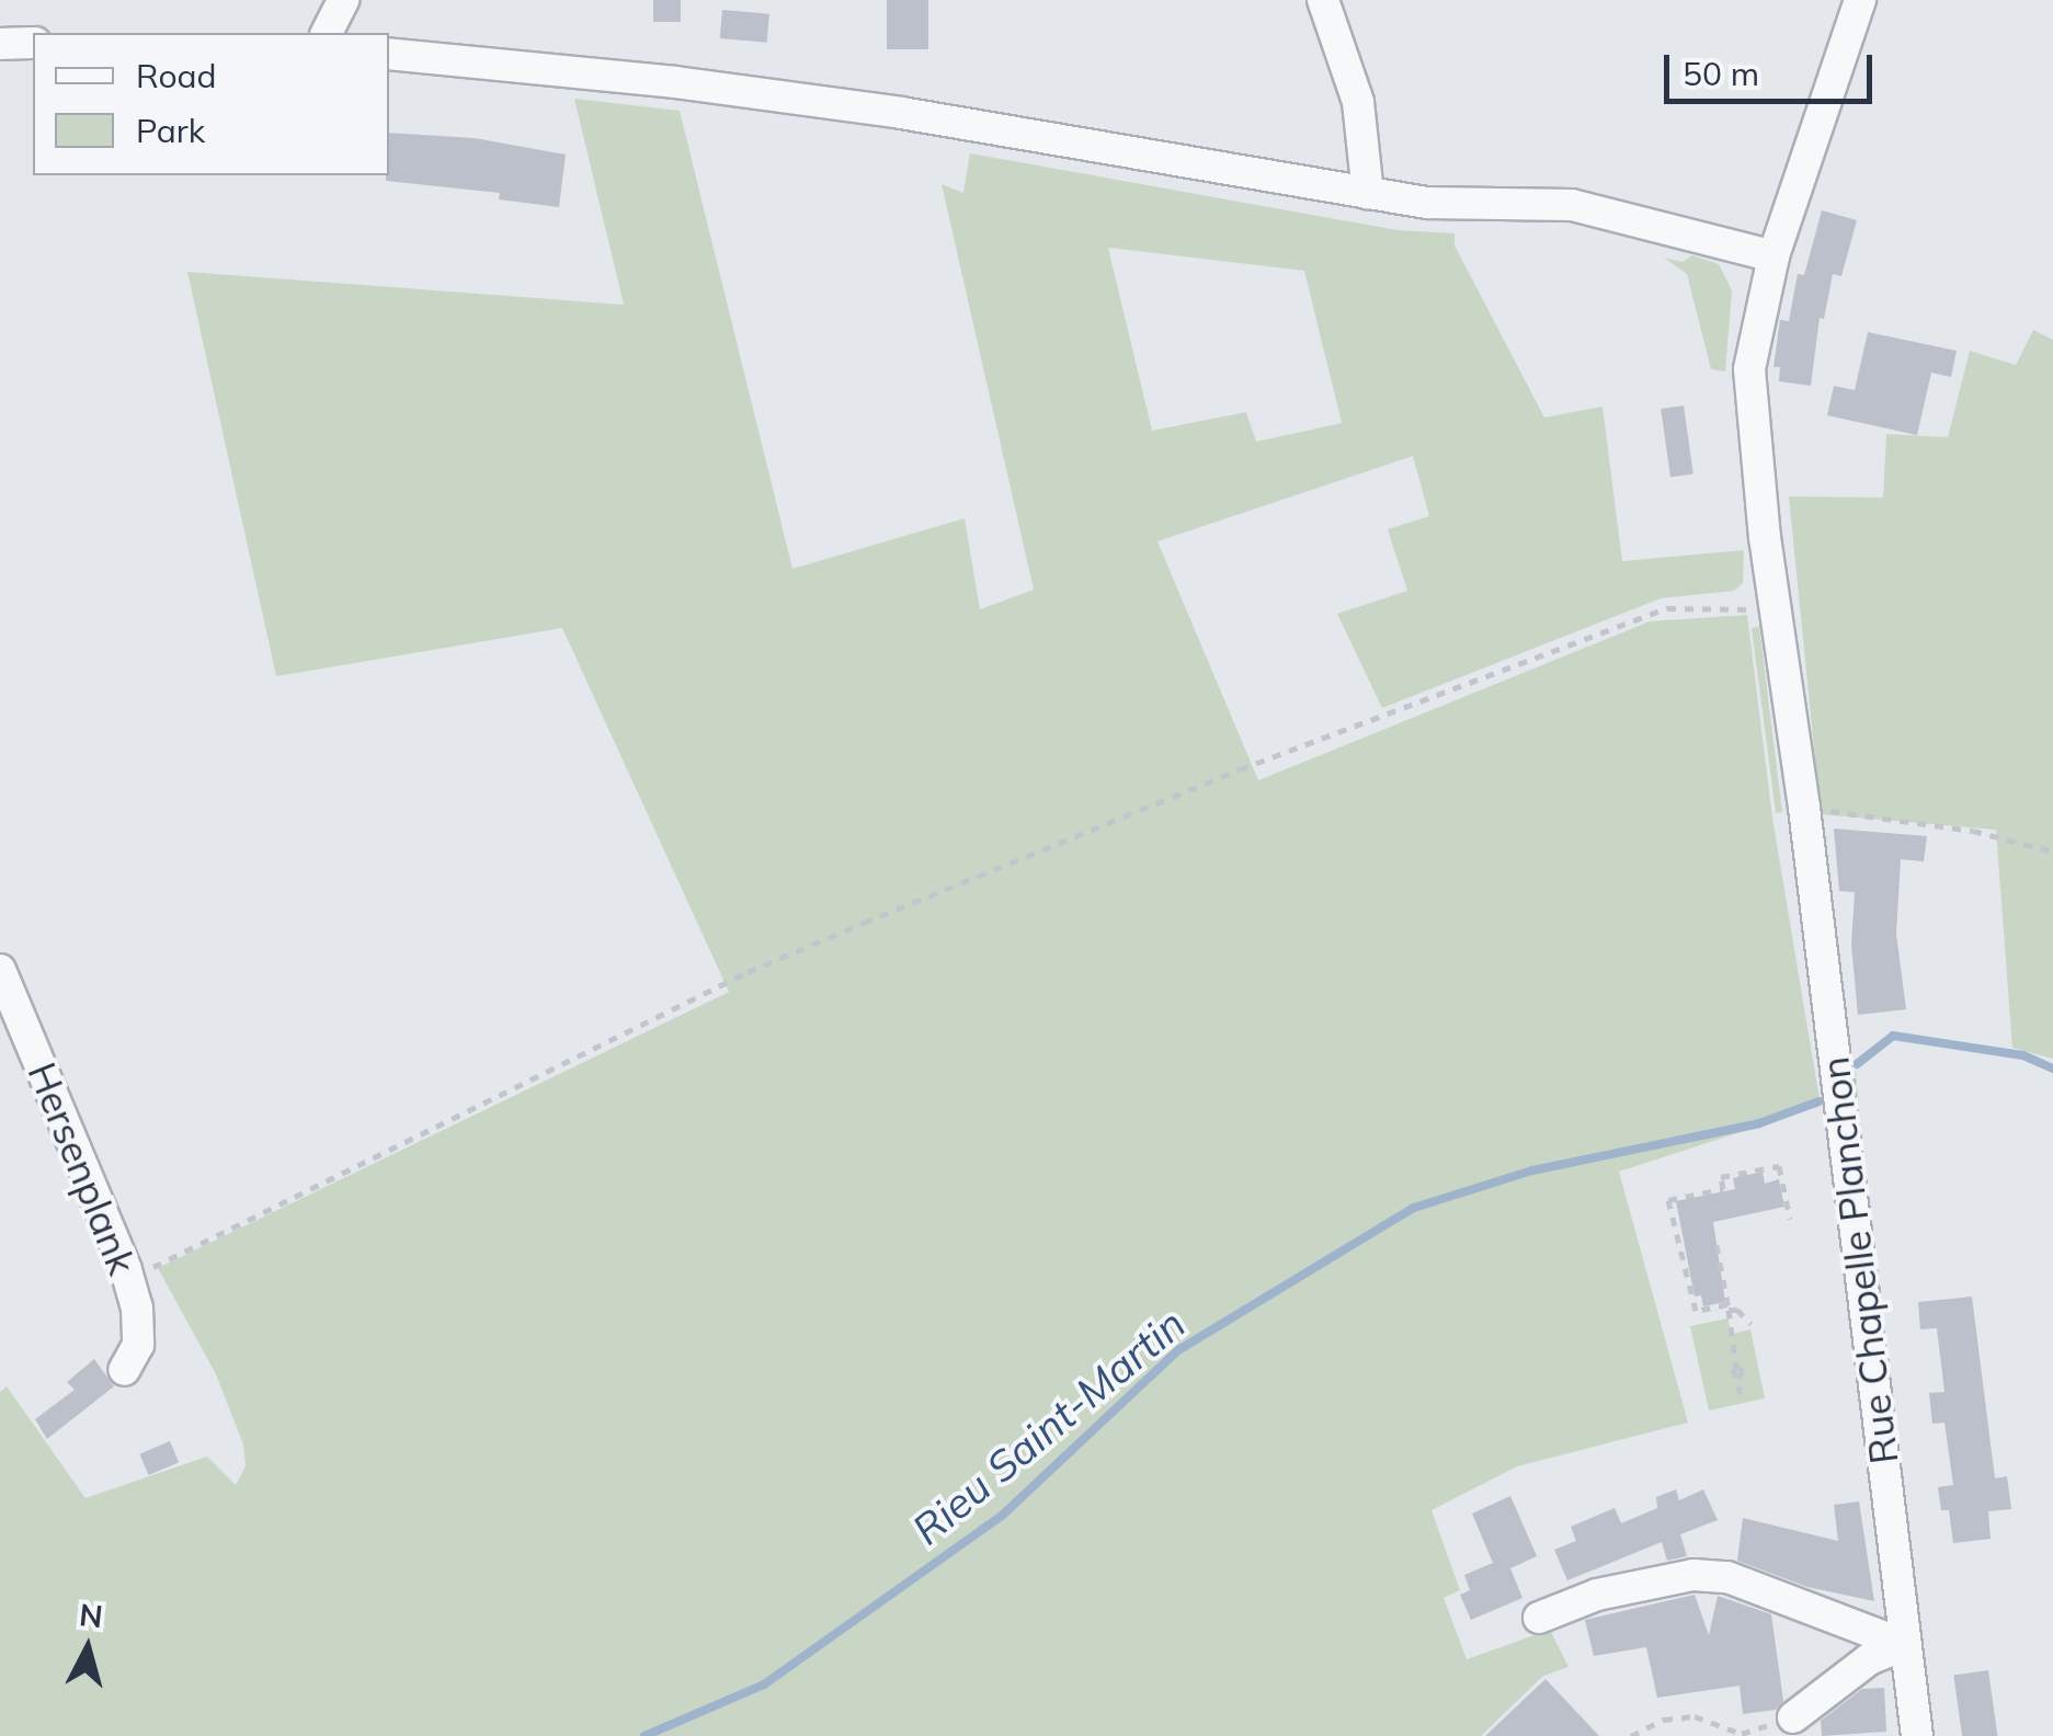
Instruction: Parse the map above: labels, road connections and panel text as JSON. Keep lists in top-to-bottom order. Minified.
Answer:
{"streets":{"street":["Hersenplank","Rue Chapelle Planchon"]},"water":["Rieu Saint-Martin"],"legend":["Road","Park"],"scale_bar":"50 m","north":"top"}
